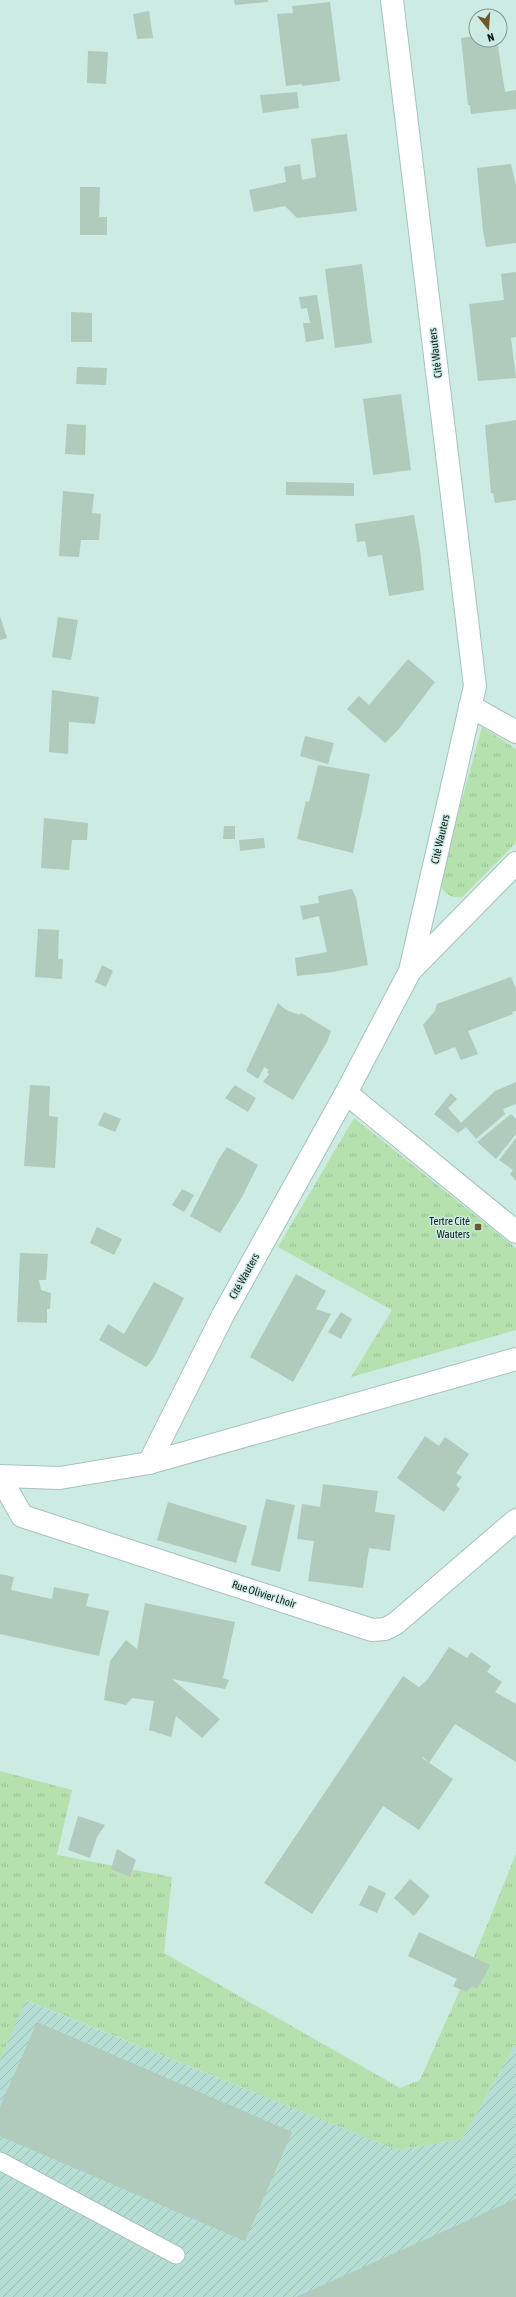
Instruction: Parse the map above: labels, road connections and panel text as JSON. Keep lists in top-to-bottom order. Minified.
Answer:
{"streets":{"street":["Cité Wauters","Rue Olivier Lhoir"]},"crossings":[["Cité Wauters","Rue Olivier Lhoir"]],"places":{"transit":["Tertre Cité Wauters"]},"north":"bottom"}
